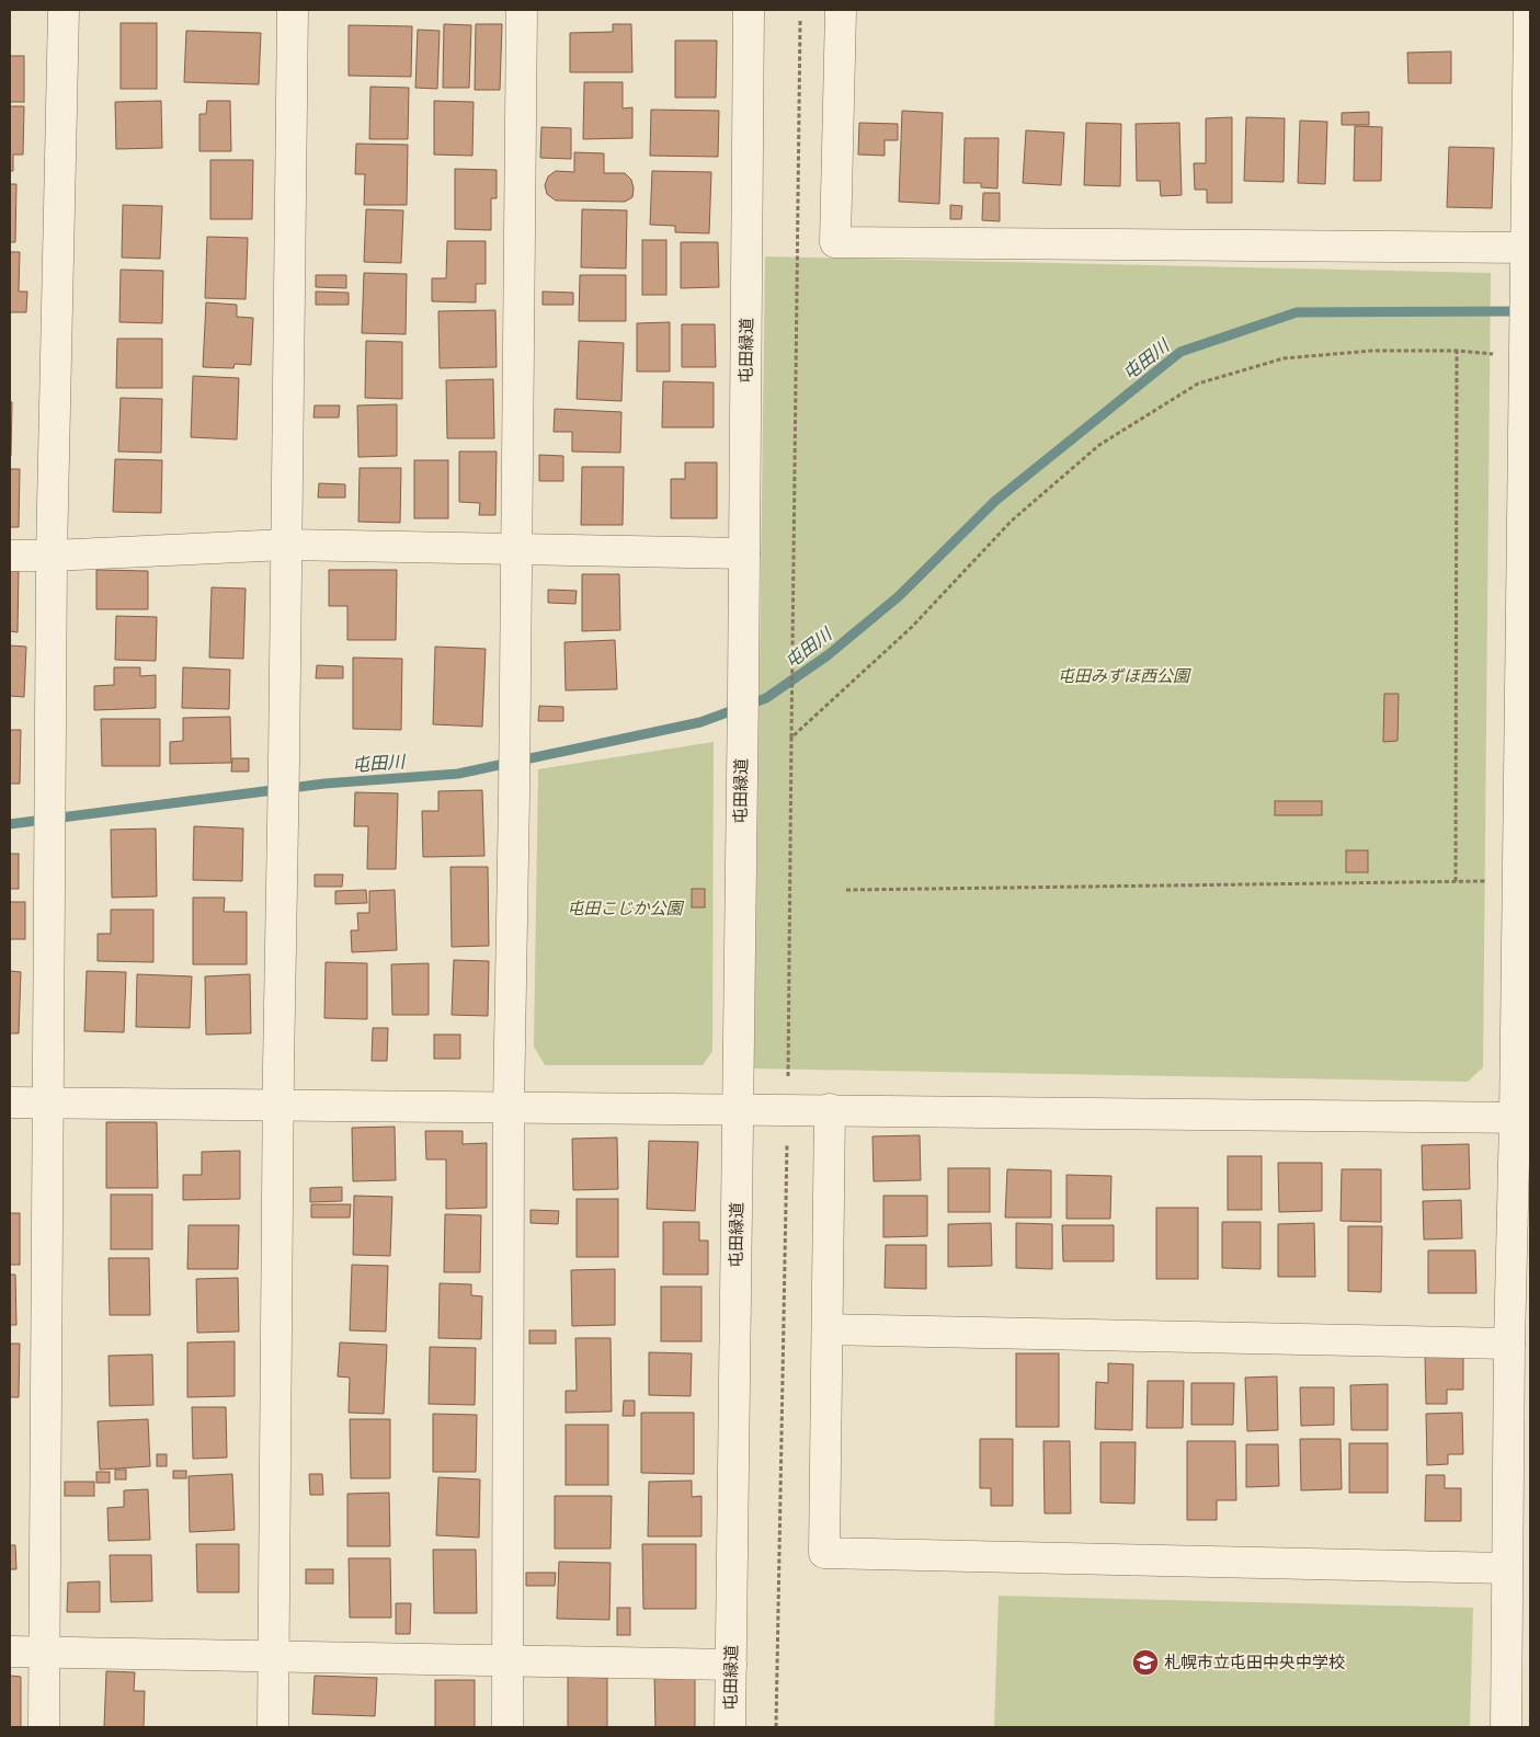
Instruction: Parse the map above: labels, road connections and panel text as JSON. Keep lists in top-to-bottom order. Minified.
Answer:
{"streets":{"street":["屯田緑道"]},"water":["屯田川"],"parks":["屯田みずほ西公園","屯田こじか公園"],"places":{"school or university":["札幌市立屯田中央中学校"]}}
